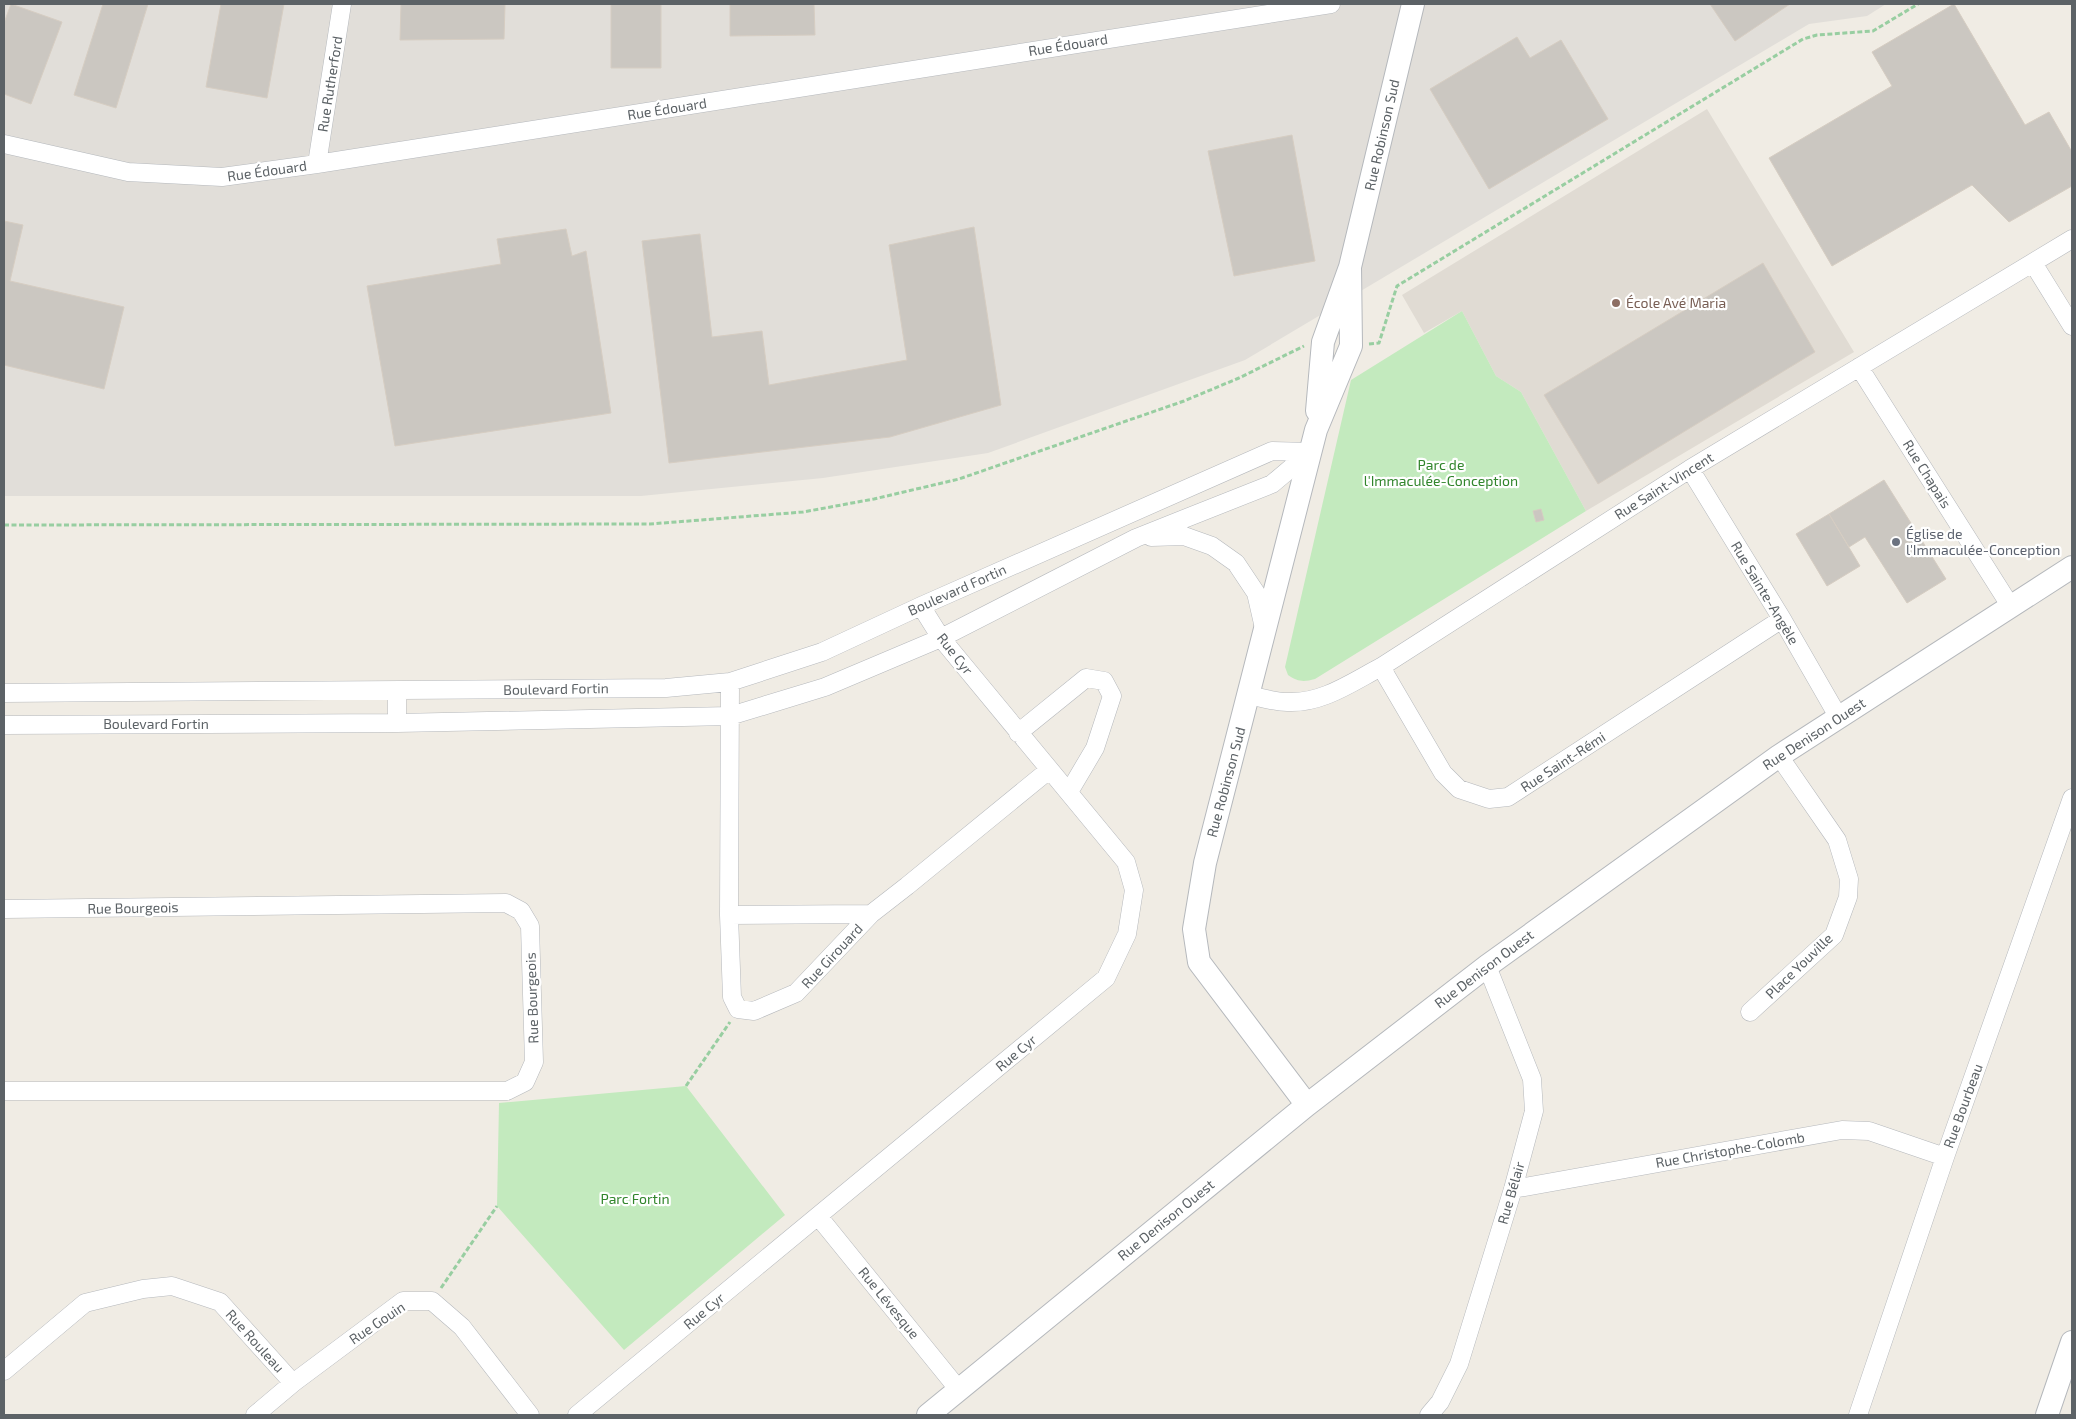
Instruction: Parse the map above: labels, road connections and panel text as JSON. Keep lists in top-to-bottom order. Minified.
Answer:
{"streets":{"street":["Rue Édouard","Rue Rutherford","Rue Robinson Sud","Rue Chapais","Rue Saint-Vincent","Boulevard Fortin","Rue Sainte-Angèle","Rue Cyr","Rue Denison Ouest","Rue Saint-Rémi","Rue Bourgeois","Rue Girouard","Place Youville","Rue Bourbeau","Rue Christophe-Colomb","Rue Bélair","Rue Lévesque","Rue Gouin","Rue Rouleau"]},"crossings":[["Rue Édouard","Rue Rutherford"],["Rue Robinson Sud","Rue Saint-Vincent"],["Rue Robinson Sud","Boulevard Fortin"],["Rue Robinson Sud","Rue Denison Ouest"],["Rue Chapais","Rue Saint-Vincent"],["Rue Chapais","Rue Denison Ouest"],["Rue Saint-Vincent","Rue Sainte-Angèle"],["Rue Saint-Vincent","Rue Saint-Rémi"],["Boulevard Fortin","Rue Cyr"],["Rue Sainte-Angèle","Rue Denison Ouest"],["Rue Sainte-Angèle","Rue Saint-Rémi"],["Rue Cyr","Rue Girouard"],["Rue Cyr","Rue Lévesque"],["Rue Denison Ouest","Place Youville"],["Rue Denison Ouest","Rue Bélair"],["Rue Denison Ouest","Rue Lévesque"],["Rue Bourbeau","Rue Christophe-Colomb"],["Rue Christophe-Colomb","Rue Bélair"],["Rue Gouin","Rue Rouleau"]],"parks":["Parc de l'Immaculée-Conception","Parc Fortin"],"places":["École Avé Maria","Église de l'Immaculée-Conception"]}
